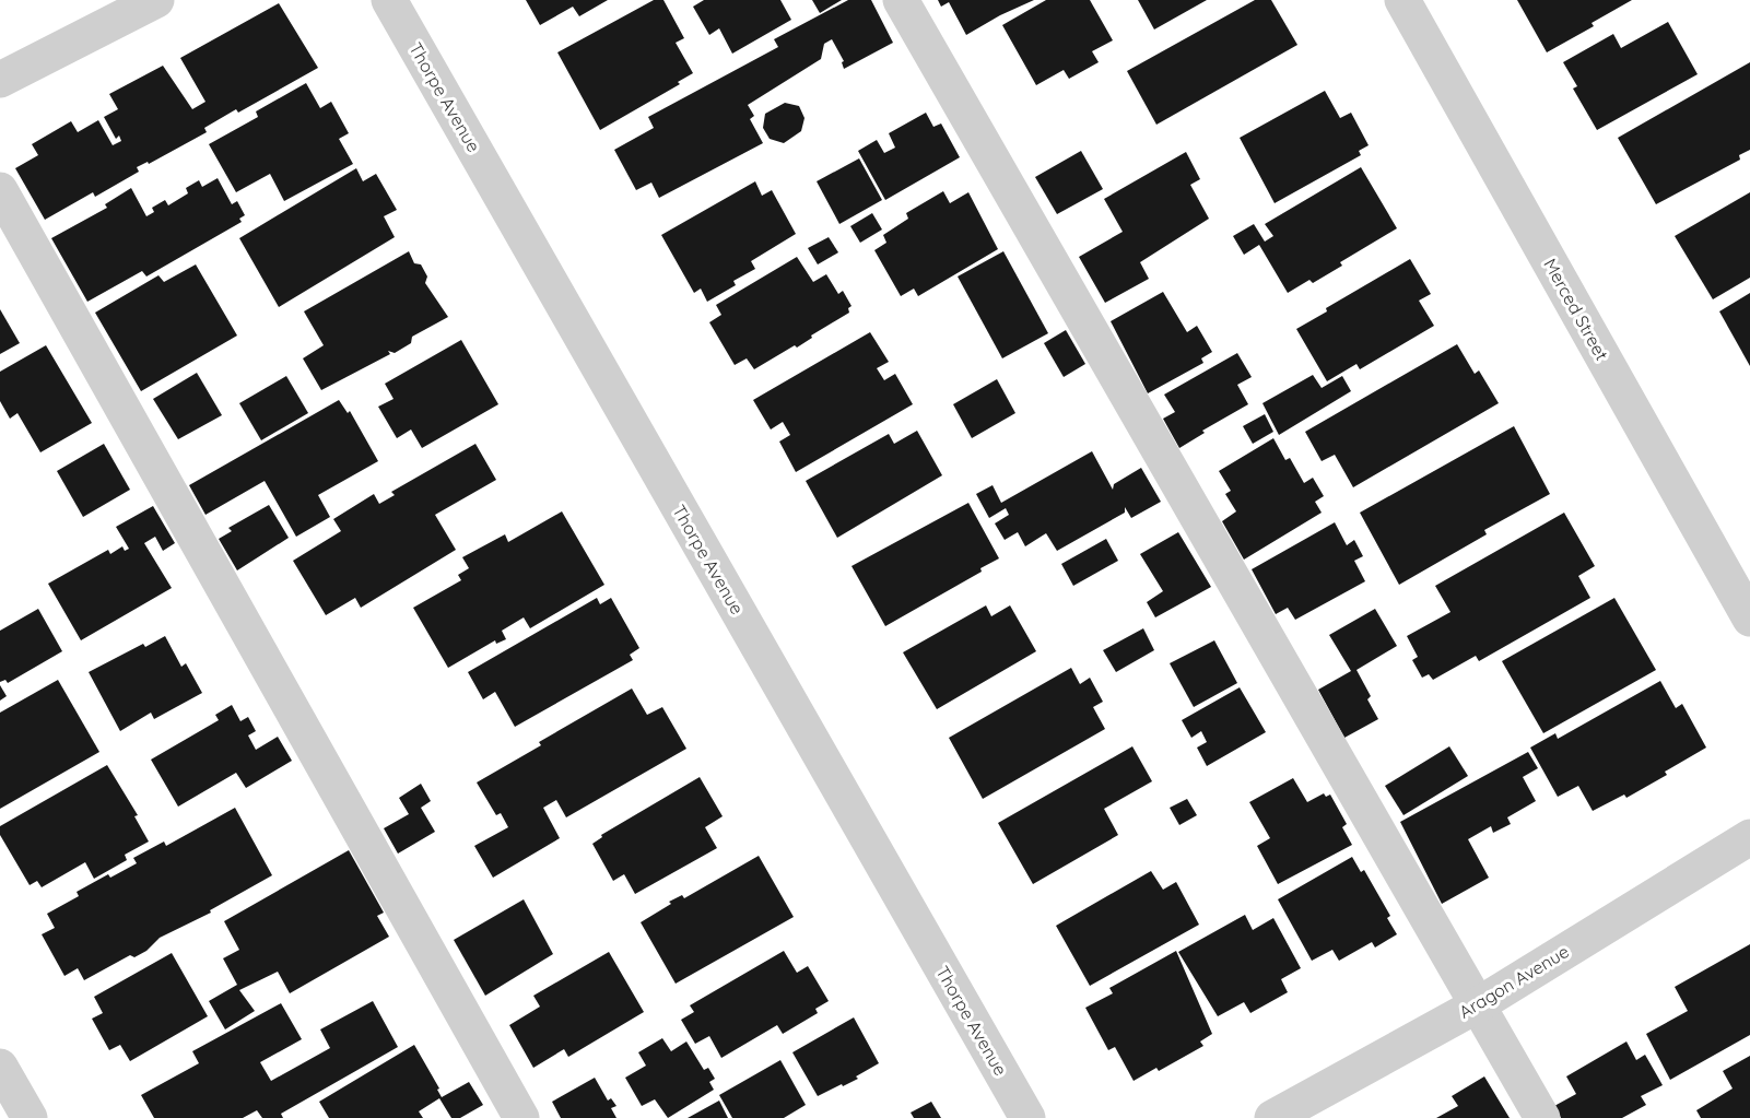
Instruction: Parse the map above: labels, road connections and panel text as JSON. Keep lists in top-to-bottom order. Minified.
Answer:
{"streets":{"street":["Thorpe Avenue","Merced Street","Aragon Avenue"]}}
